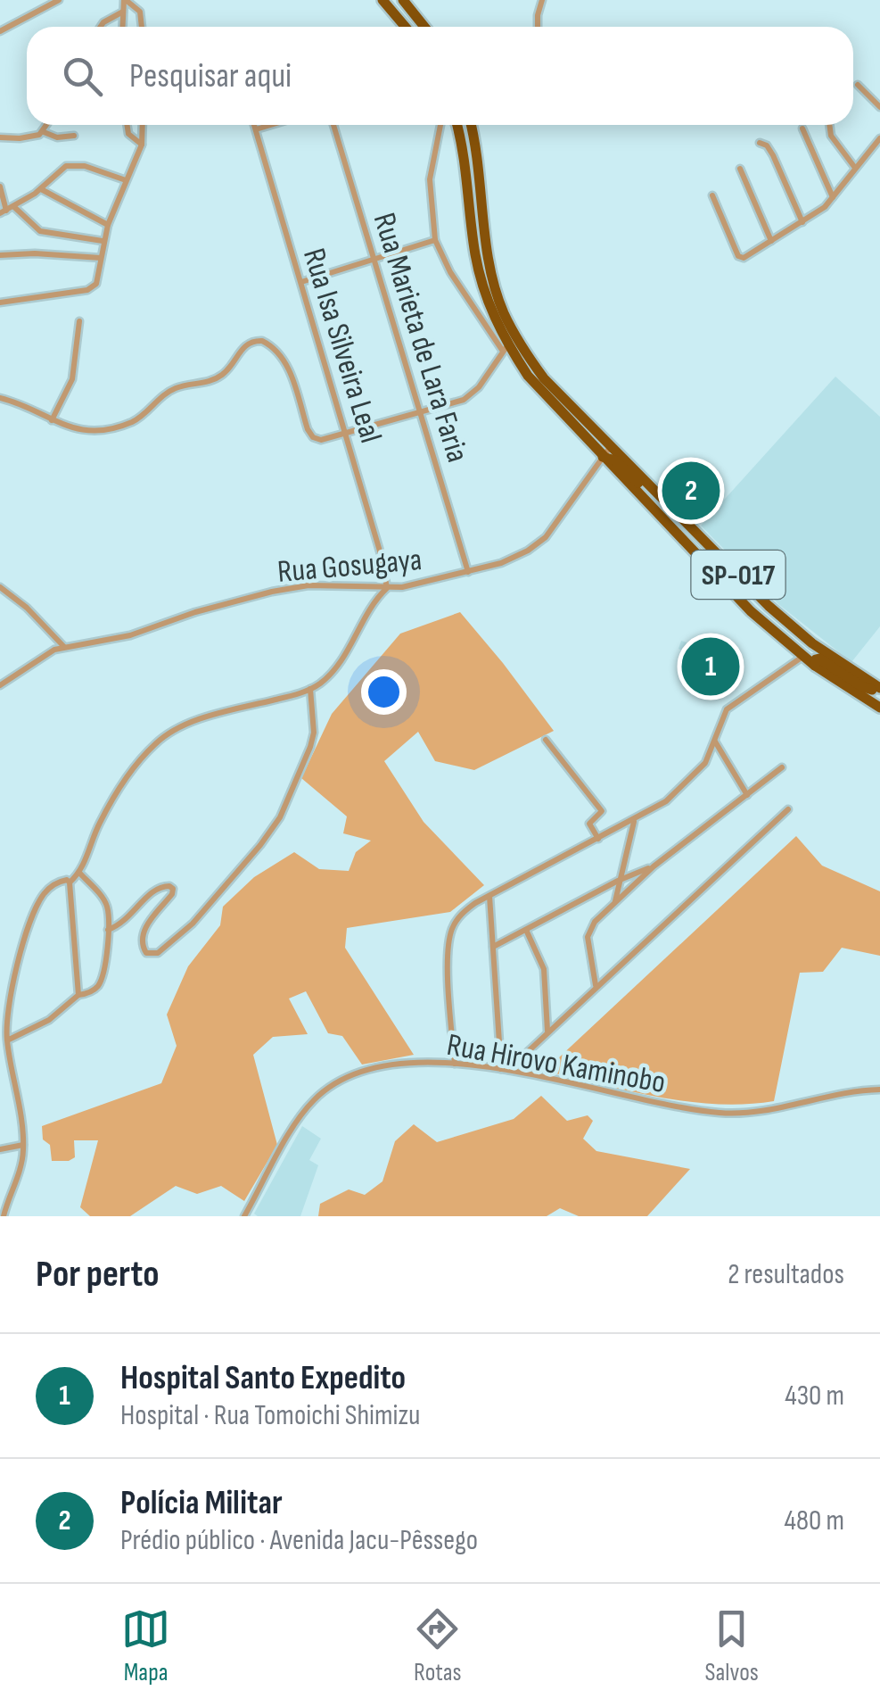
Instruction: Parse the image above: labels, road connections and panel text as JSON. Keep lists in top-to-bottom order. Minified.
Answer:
{"streets":{"highway":["SP-017"],"street":["Rua Marieta de Lara Faria","Rua Isa Silveira Leal","Rua Gosugaya","Rua Hirovo Kaminobo"]},"crossings":[["Rua Marieta de Lara Faria","Rua Gosugaya"],["Rua Isa Silveira Leal","Rua Gosugaya"],["Rua Gosugaya","SP-017"]],"page":{"search":"Pesquisar aqui","pins":["2","1"],"heading":["Por perto","2 resultados"],"list":[{"mark":"1","name":"Hospital Santo Expedito","note":"Hospital · Rua Tomoichi Shimizu","value":"430 m"},{"mark":"2","name":"Polícia Militar","note":"Prédio público · Avenida Jacu-Pêssego","value":"480 m"}],"nav":["Mapa","Rotas","Salvos"]}}
